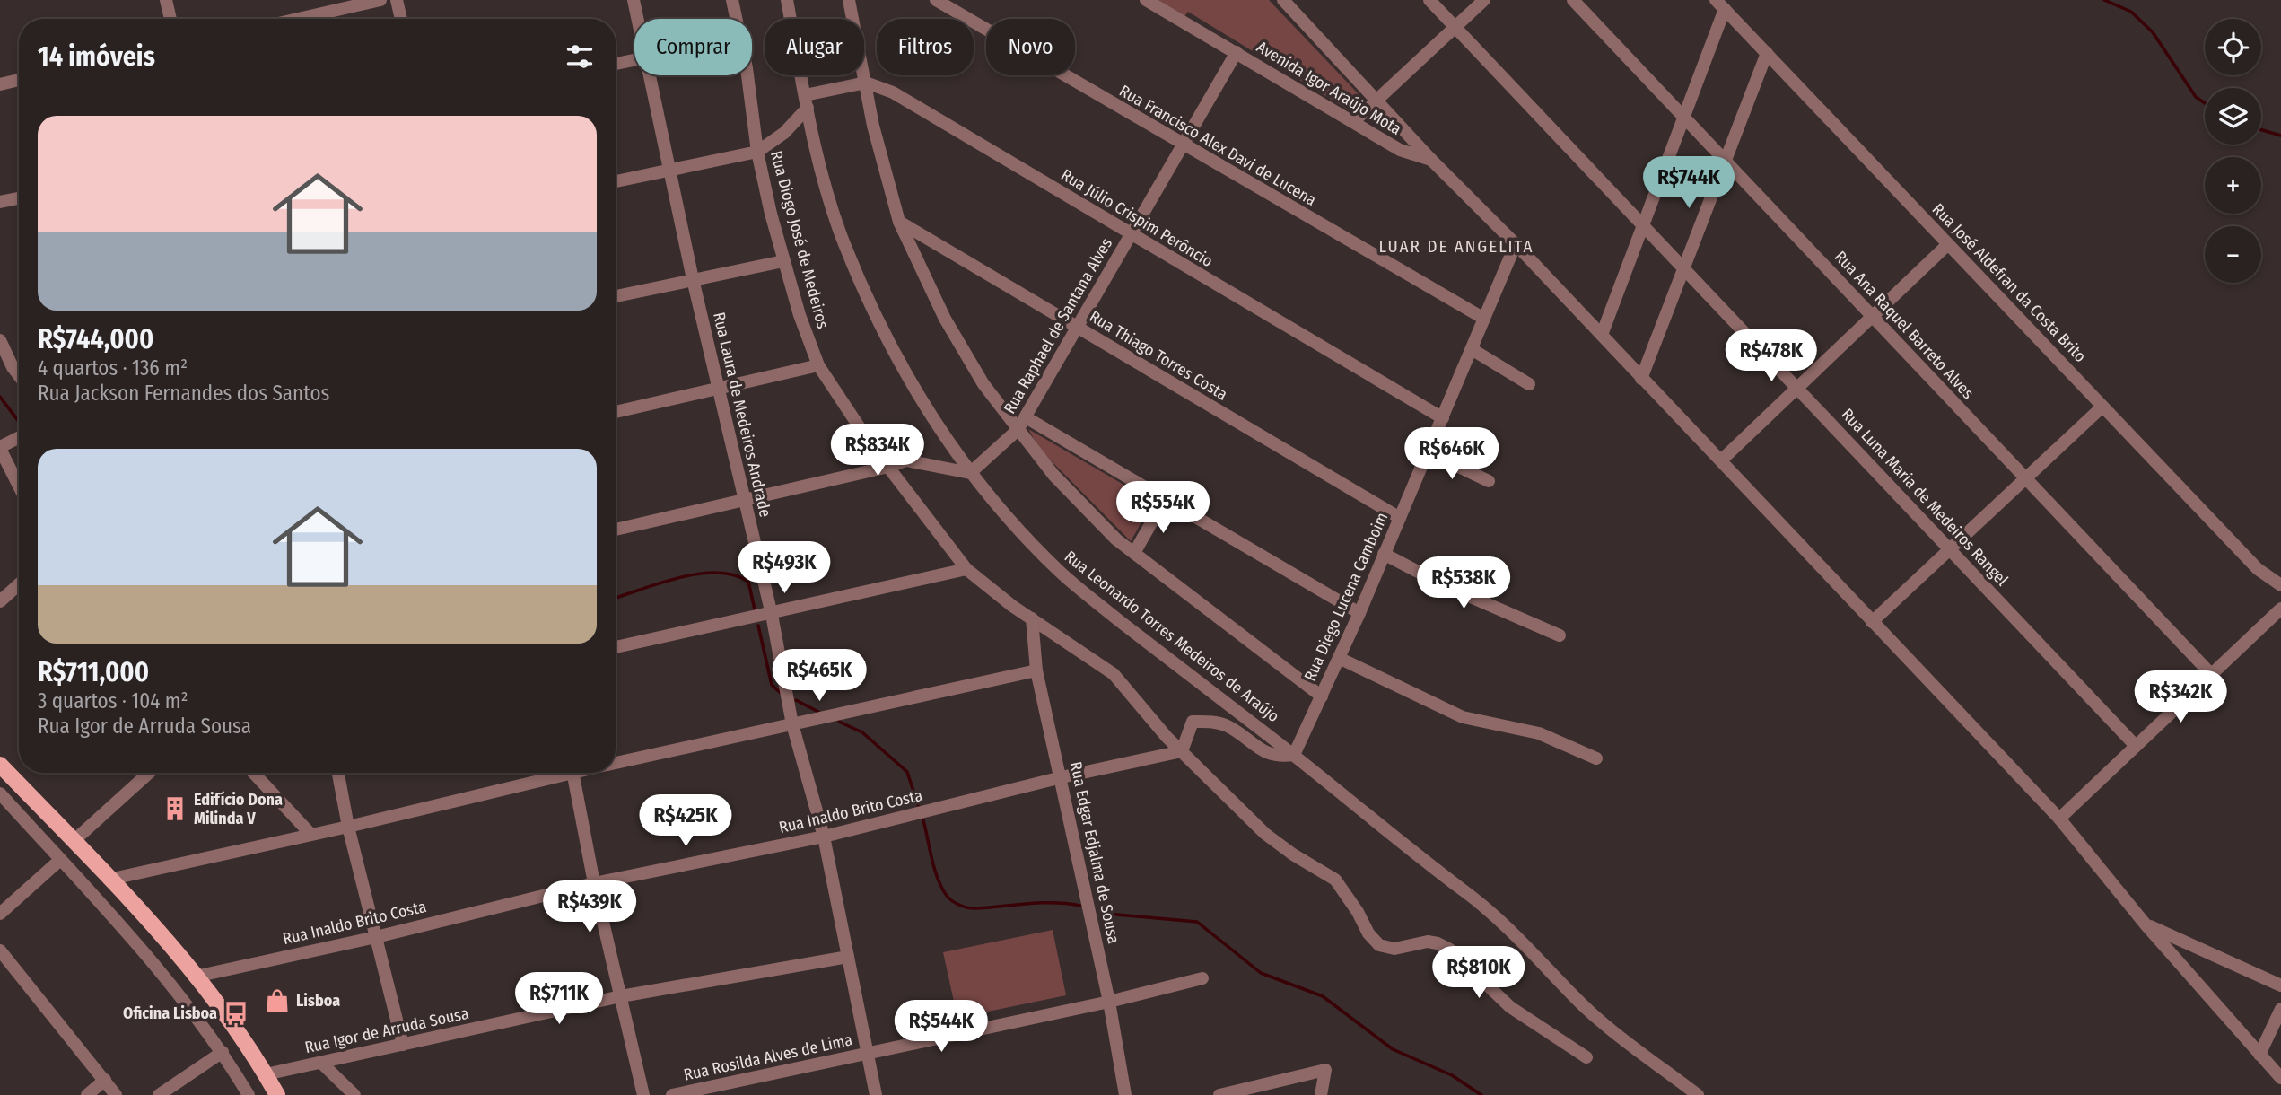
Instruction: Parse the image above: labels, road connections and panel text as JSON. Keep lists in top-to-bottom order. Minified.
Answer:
{"streets":{"street":["Avenida Igor Araújo Mota","Rua Francisco Alex Davi de Lucena","Rua Júlio Crispim Perôncio","Rua Diogo José de Medeiros","Rua José Aldefran da Costa Brito","Rua Ana Raquel Barreto Alves","Rua Raphael de Santana Alves","Rua Thiago Torres Costa","Rua Laura de Medeiros Andrade","Rua Luna Maria de Medeiros Rangel","Rua Diego Lucena Camboim","Rua Leonardo Torres Medeiros de Araújo","Rua Inaldo Brito Costa","Rua Edgar Edjalma de Sousa","Rua Igor de Arruda Sousa","Rua Rosilda Alves de Lima"]},"crossings":[["Avenida Igor Araújo Mota","Rua Raphael de Santana Alves"],["Rua Francisco Alex Davi de Lucena","Rua Raphael de Santana Alves"],["Rua Francisco Alex Davi de Lucena","Rua Diego Lucena Camboim"],["Rua Júlio Crispim Perôncio","Rua Raphael de Santana Alves"],["Rua Júlio Crispim Perôncio","Rua Diego Lucena Camboim"],["Rua Diogo José de Medeiros","Rua Inaldo Brito Costa"],["Rua Diogo José de Medeiros","Rua Edgar Edjalma de Sousa"],["Rua Raphael de Santana Alves","Rua Thiago Torres Costa"],["Rua Raphael de Santana Alves","Rua Leonardo Torres Medeiros de Araújo"],["Rua Thiago Torres Costa","Rua Diego Lucena Camboim"],["Rua Laura de Medeiros Andrade","Rua Inaldo Brito Costa"],["Rua Laura de Medeiros Andrade","Rua Igor de Arruda Sousa"],["Rua Laura de Medeiros Andrade","Rua Rosilda Alves de Lima"],["Rua Diego Lucena Camboim","Rua Leonardo Torres Medeiros de Araújo"],["Rua Inaldo Brito Costa","Rua Edgar Edjalma de Sousa"],["Rua Edgar Edjalma de Sousa","Rua Rosilda Alves de Lima"]],"districts":["LUAR DE ANGELITA"],"places":{"building":["Edifício Dona Milinda V"],"shop":["Lisboa"],"bus stop":["Oficina Lisboa"]},"page":{"map_buttons":["+","−"],"chip":["Comprar","Alugar","Filtros","Novo"],"heading":"14 imóveis","list":[{"name":"R$744,000","note":"4 quartos · 136 m² · Rua Jackson Fernandes dos Santos"},{"name":"R$711,000","note":"3 quartos · 104 m² · Rua Igor de Arruda Sousa"}],"price":["R$744K","R$478K","R$834K","R$646K","R$554K","R$493K","R$538K","R$465K","R$342K","R$425K","R$439K","R$810K","R$711K","R$544K"]}}
